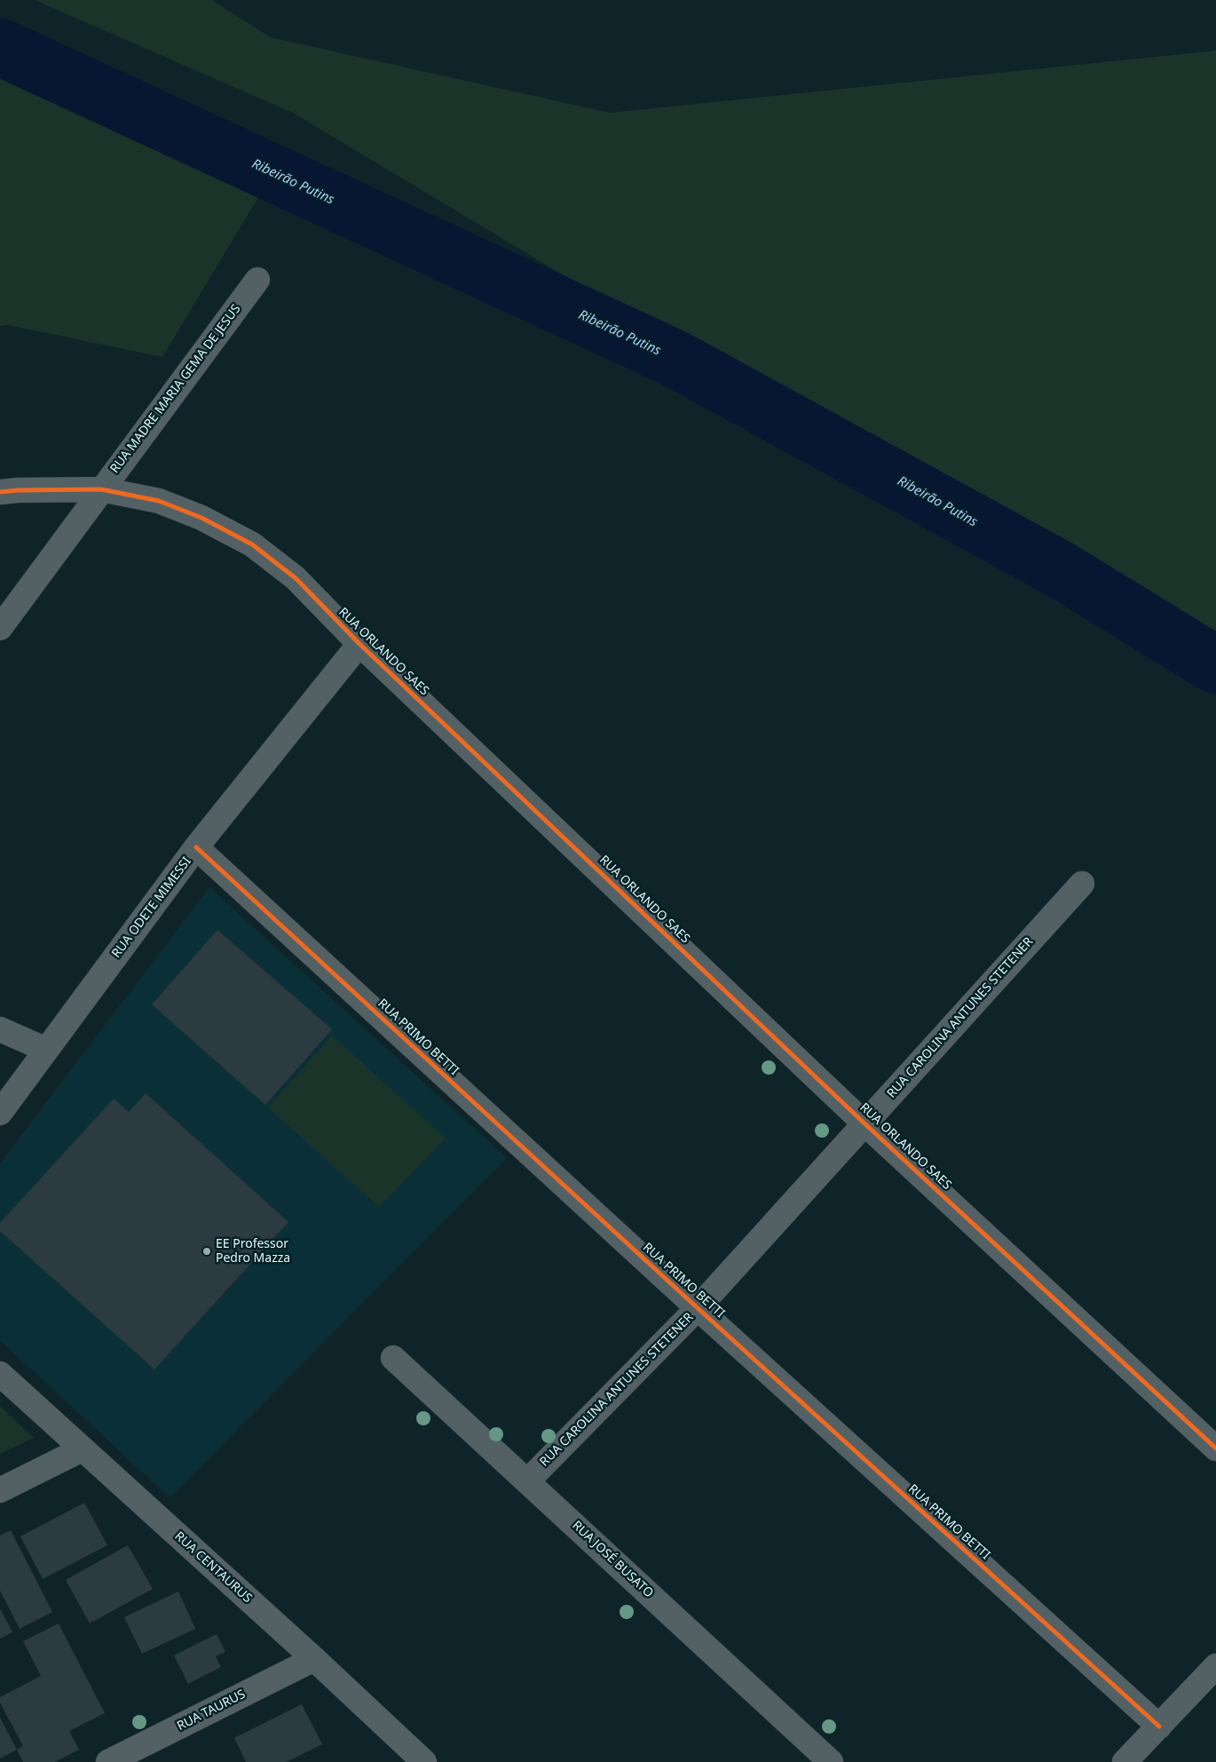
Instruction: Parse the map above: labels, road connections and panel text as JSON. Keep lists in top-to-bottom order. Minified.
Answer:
{"streets":{"street":["RUA MADRE MARIA GEMA DE JESUS","RUA ORLANDO SAES","RUA ODETE MIMESSI","RUA CAROLINA ANTUNES STETENER","RUA PRIMO BETTI","RUA JOSÉ BUSATO","RUA CENTAURUS","RUA TAURUS"]},"crossings":[["RUA MADRE MARIA GEMA DE JESUS","RUA ORLANDO SAES"],["RUA ORLANDO SAES","RUA ODETE MIMESSI"],["RUA ORLANDO SAES","RUA CAROLINA ANTUNES STETENER"],["RUA ODETE MIMESSI","RUA PRIMO BETTI"],["RUA CAROLINA ANTUNES STETENER","RUA PRIMO BETTI"],["RUA CAROLINA ANTUNES STETENER","RUA JOSÉ BUSATO"],["RUA CENTAURUS","RUA TAURUS"]],"water":["Ribeirão Putins"],"places":["EE Professor Pedro Mazza"]}
